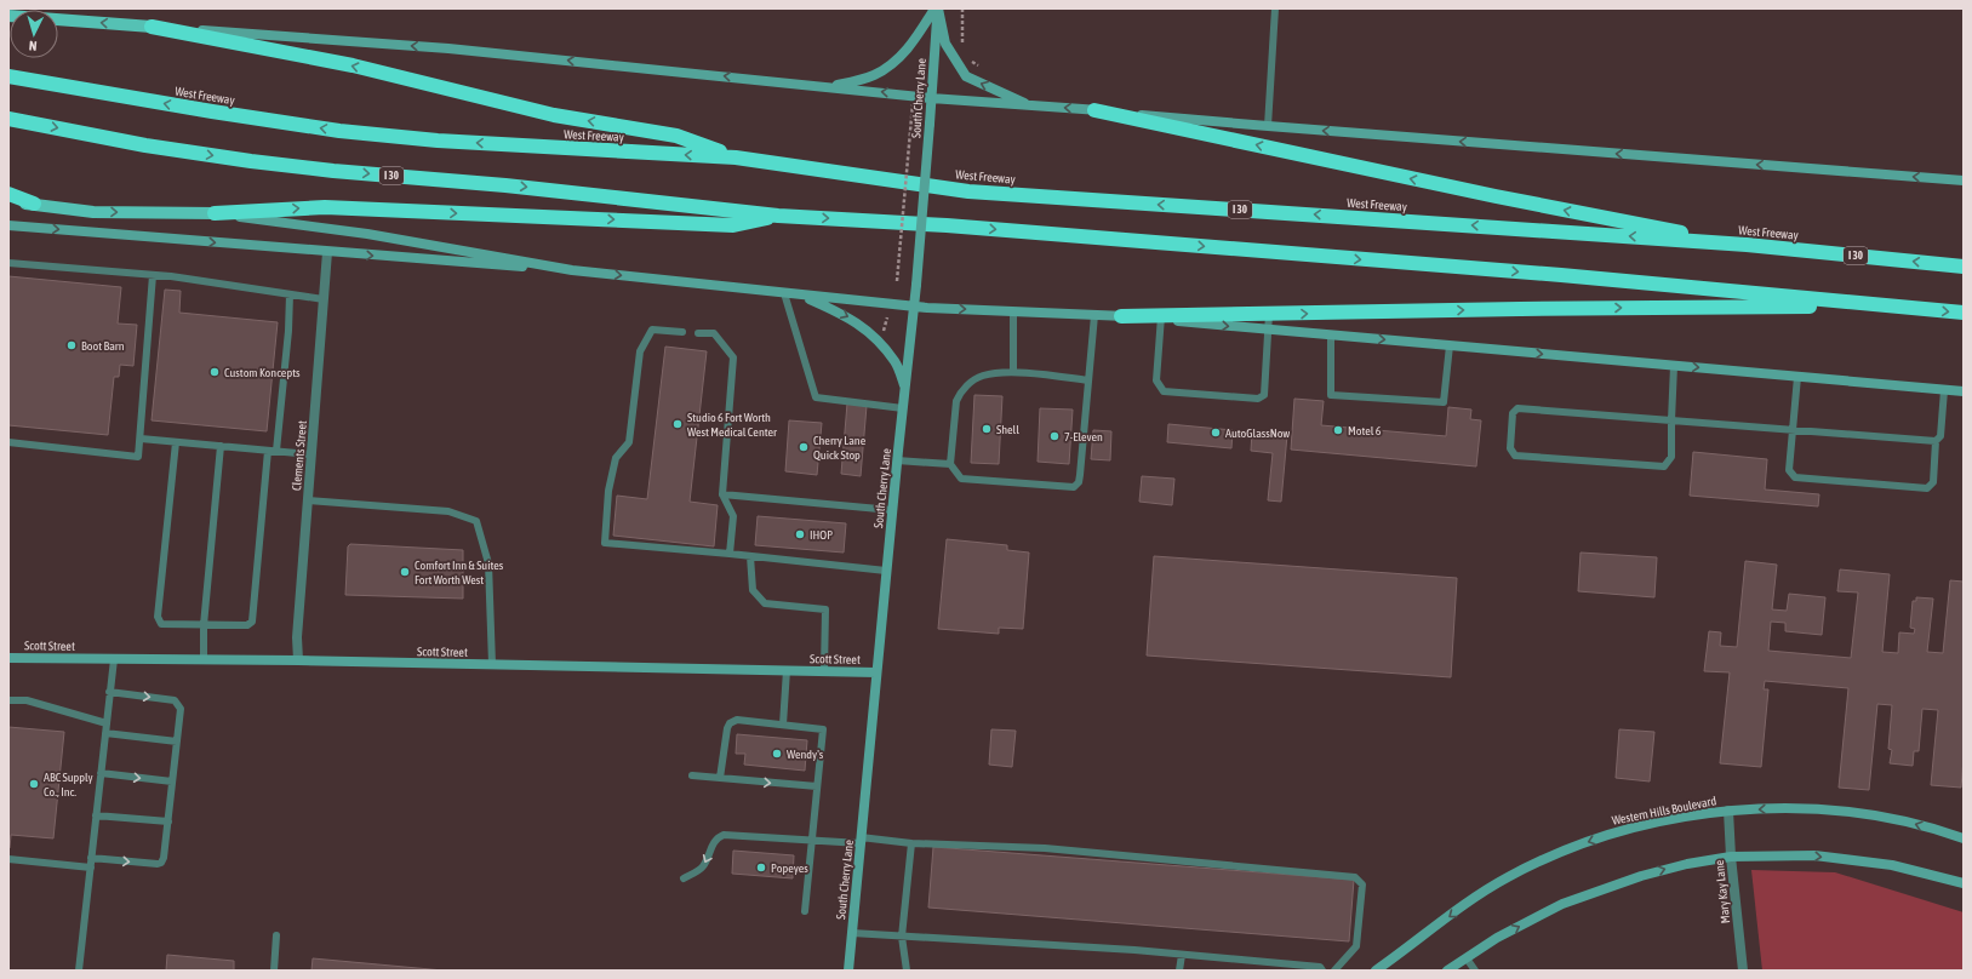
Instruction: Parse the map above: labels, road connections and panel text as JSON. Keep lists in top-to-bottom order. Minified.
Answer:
{"streets":{"highway":["West Freeway","I 30"],"main road":["South Cherry Lane","Scott Street","Western Hills Boulevard"],"street":["Clements Street","Mary Kay Lane"]},"crossings":[["South Cherry Lane","Scott Street"],["Clements Street","Scott Street"],["Western Hills Boulevard","Mary Kay Lane"]],"places":["Boot Barn","Custom Koncepts","Studio 6 Fort Worth West Medical Center","Shell","Motel 6","AutoGlassNow","7-Eleven","Cherry Lane Quick Stop","IHOP","Comfort Inn & Suites Fort Worth West","Wendy's","ABC Supply Co., Inc.","Popeyes"],"north":"bottom"}
